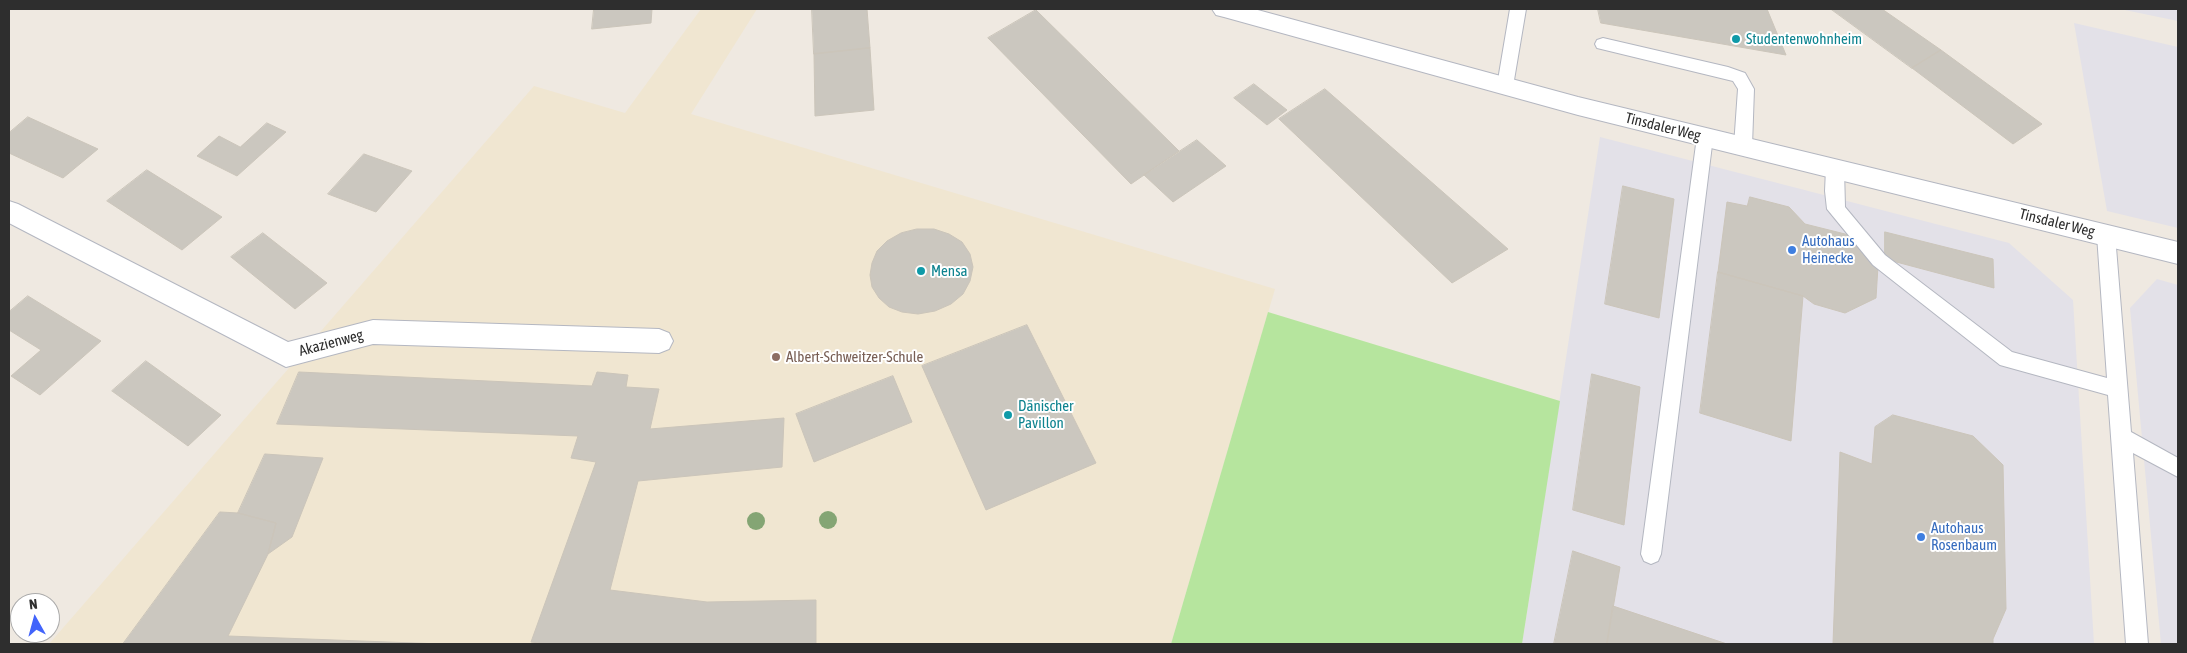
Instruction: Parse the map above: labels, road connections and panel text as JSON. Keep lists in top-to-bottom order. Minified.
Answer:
{"streets":{"street":["Tinsdaler Weg","Akazienweg"]},"places":["Studentenwohnheim","Autohaus Heinecke","Mensa","Albert-Schweitzer-Schule","Dänischer Pavillon","Autohaus Rosenbaum"],"north":"top"}
